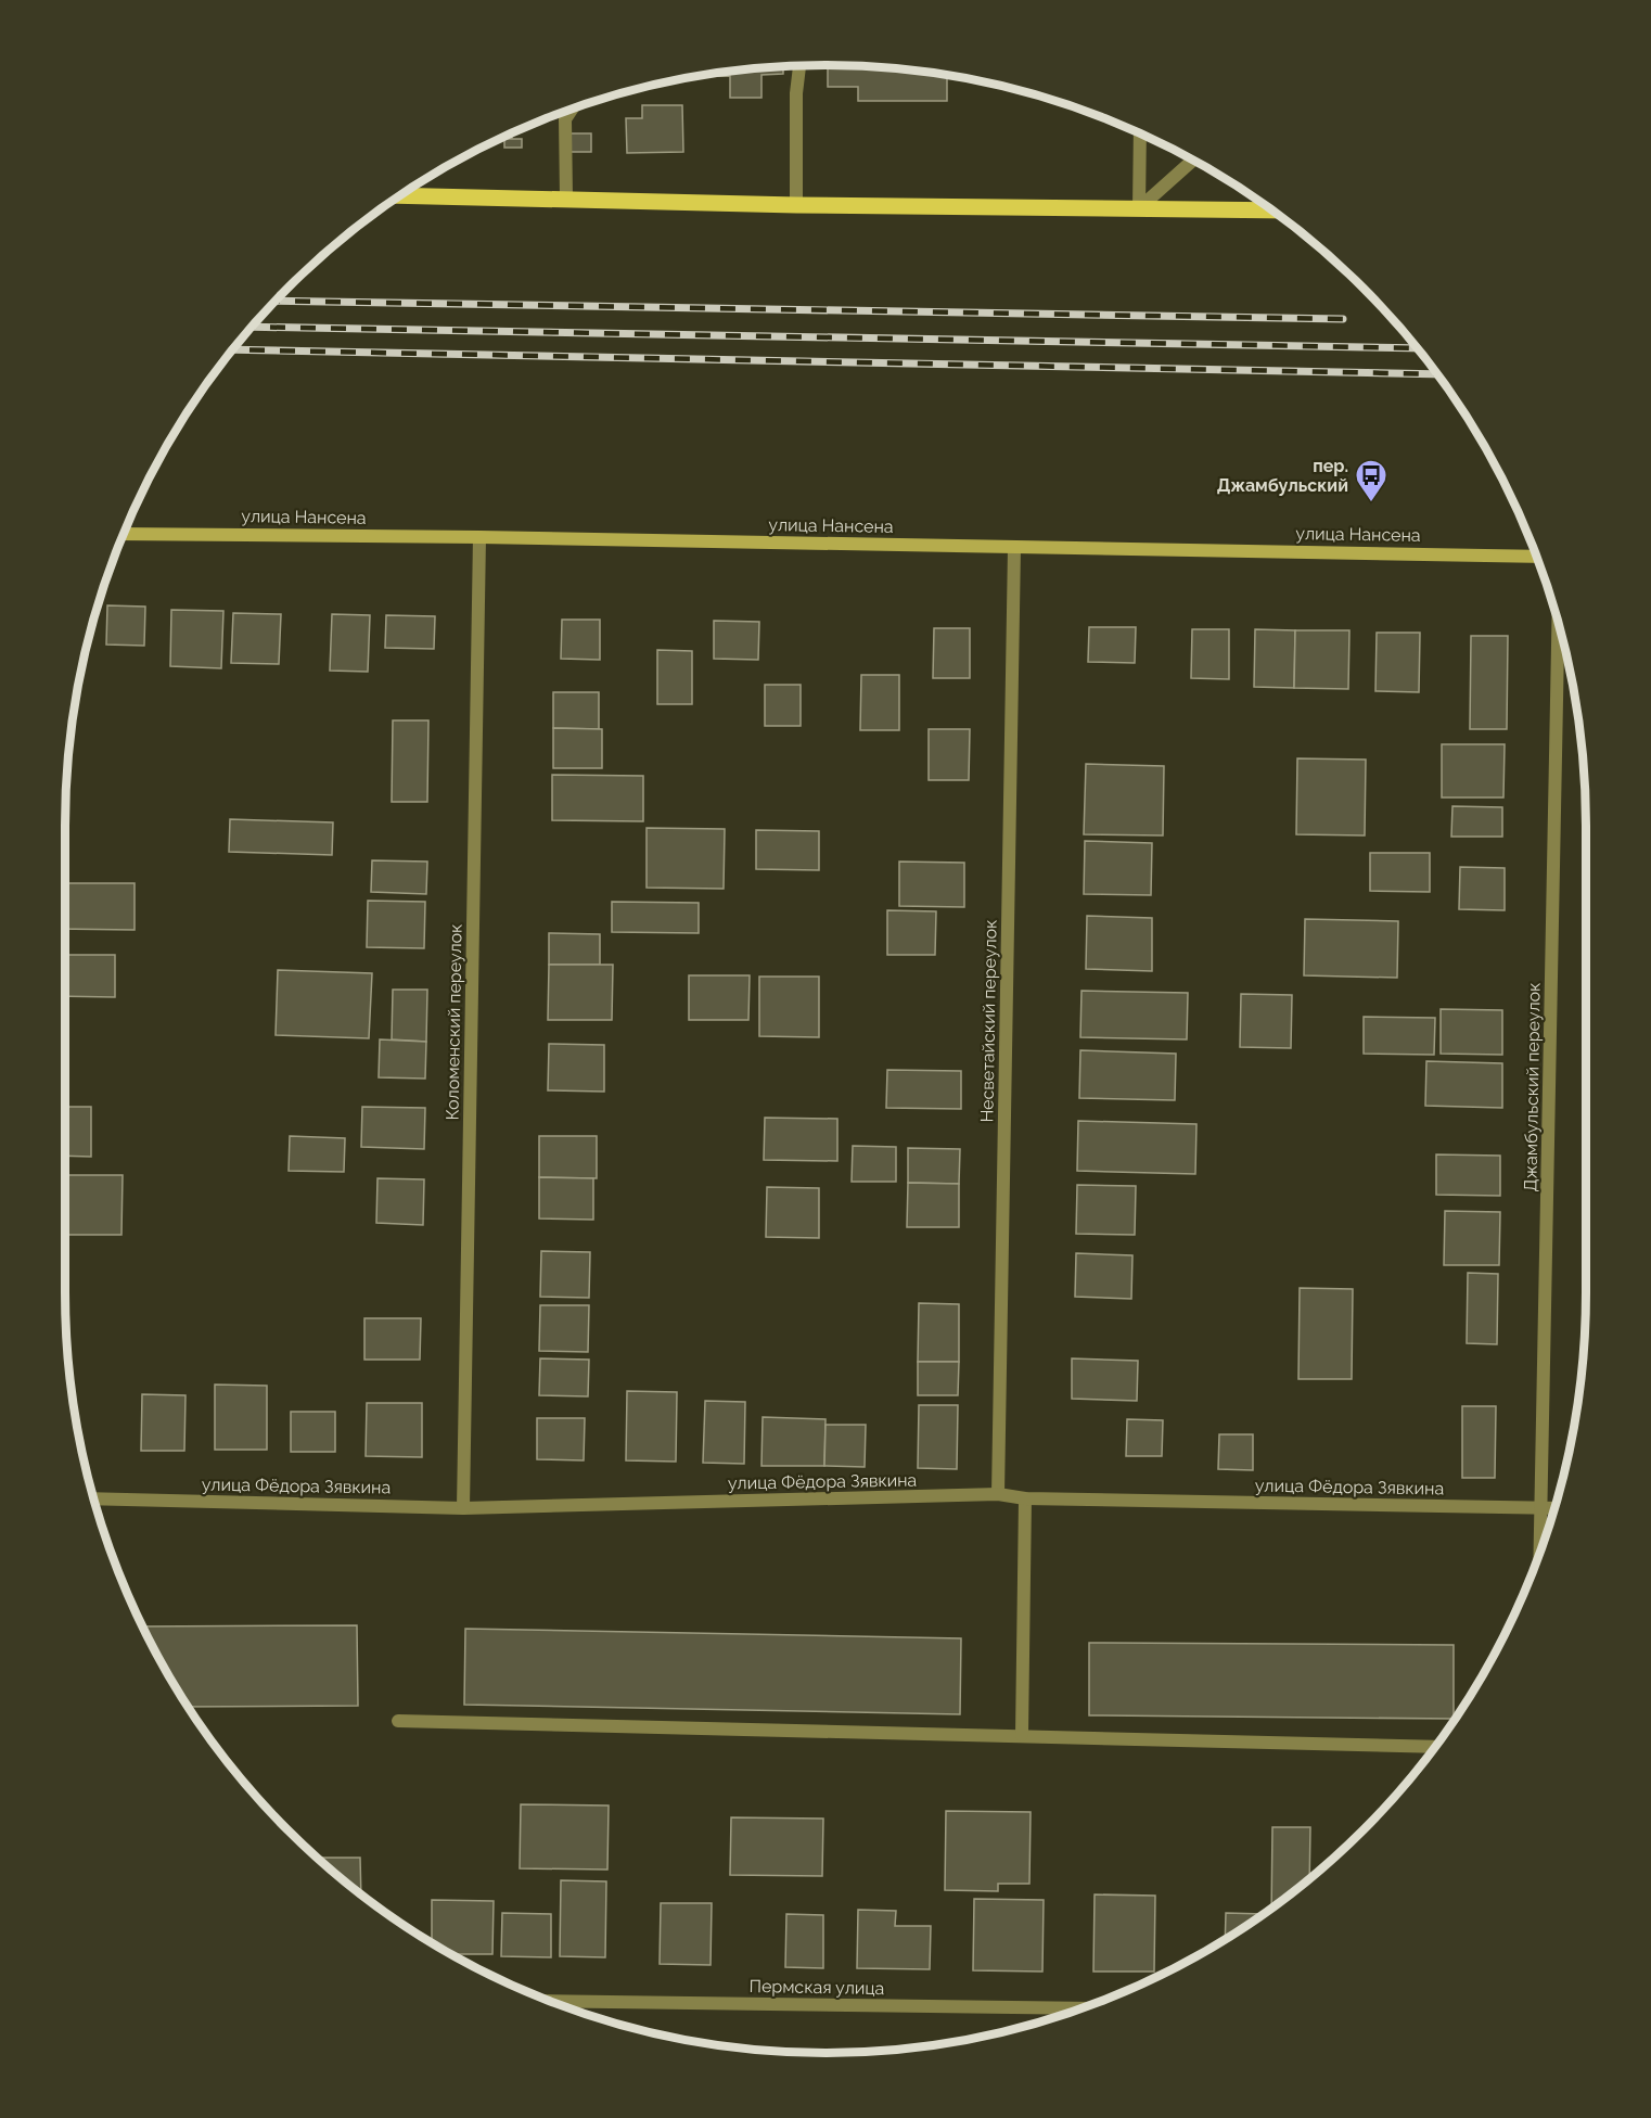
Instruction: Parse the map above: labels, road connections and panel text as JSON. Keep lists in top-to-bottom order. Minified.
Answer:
{"streets":{"main road":["улица Нансена"],"street":["Несветайский переулок","Коломенский переулок","Джамбульский переулок","улица Фёдора Зявкина","Пермская улица"]},"crossings":[["улица Нансена","Несветайский переулок"],["улица Нансена","Коломенский переулок"],["Несветайский переулок","улица Фёдора Зявкина"],["Коломенский переулок","улица Фёдора Зявкина"],["Джамбульский переулок","улица Фёдора Зявкина"]],"places":{"bus stop":["пер. Джамбульский"]}}
